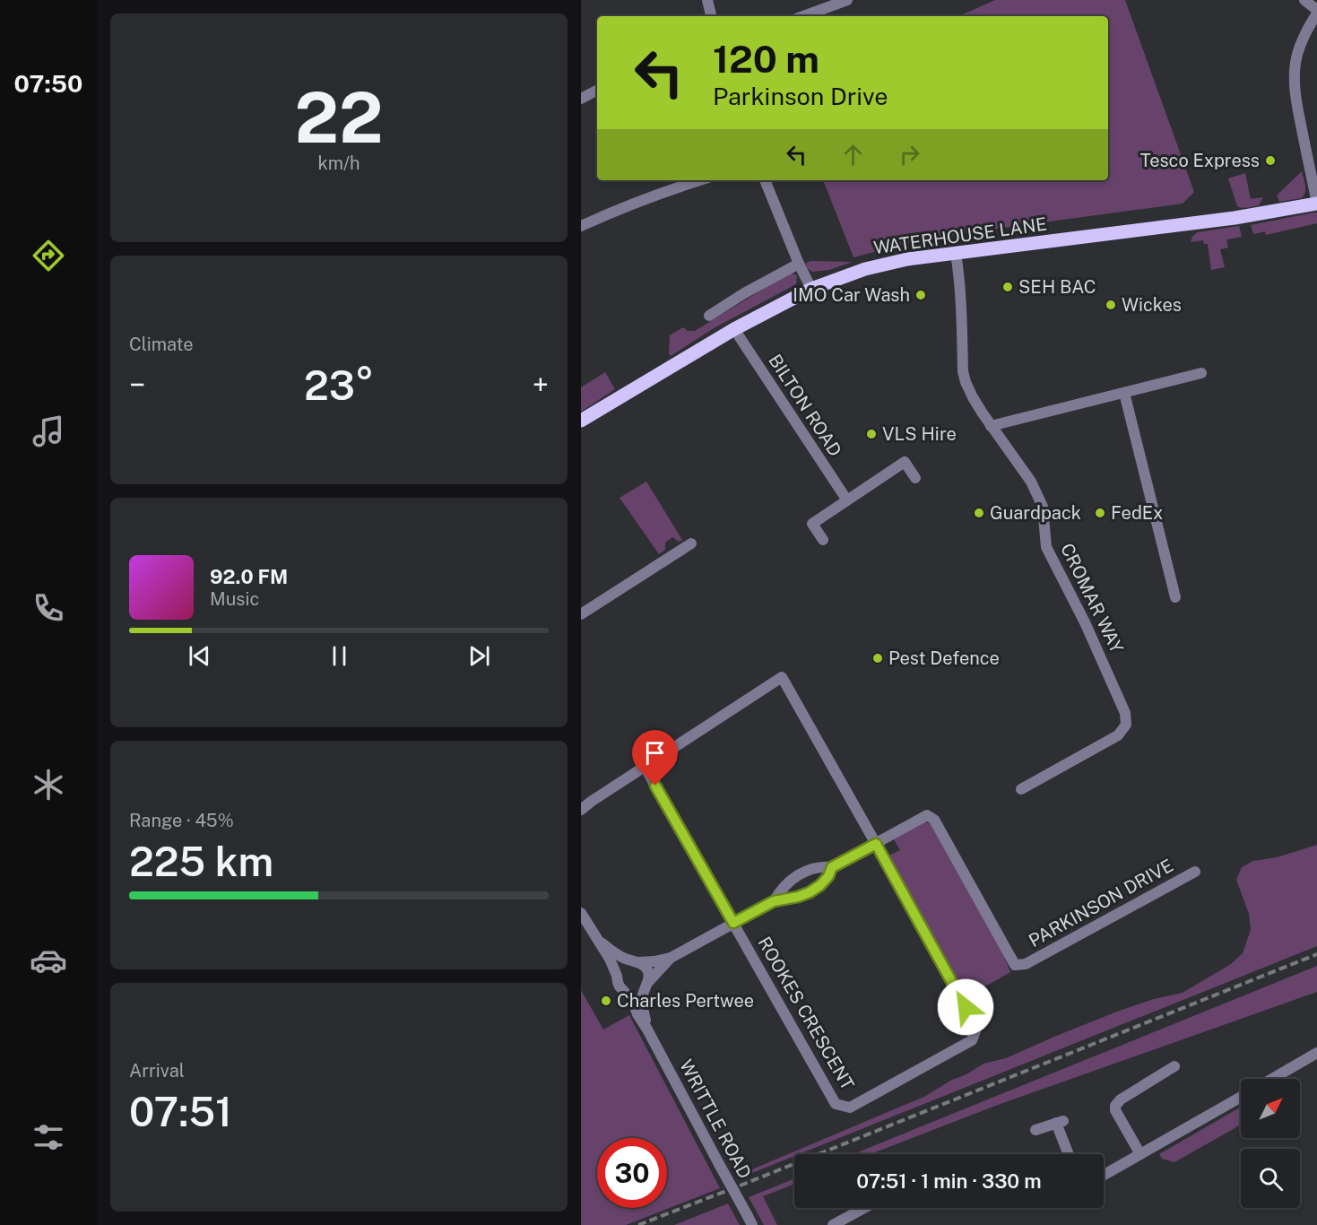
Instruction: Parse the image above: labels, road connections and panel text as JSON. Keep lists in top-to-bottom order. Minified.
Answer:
{"streets":{"main road":["WATERHOUSE LANE"],"street":["BILTON ROAD","CROMAR WAY","PARKINSON DRIVE","ROOKES CRESCENT","WRITTLE ROAD"]},"crossings":[["WATERHOUSE LANE","BILTON ROAD"],["WATERHOUSE LANE","CROMAR WAY"],["PARKINSON DRIVE","ROOKES CRESCENT"],["PARKINSON DRIVE","WRITTLE ROAD"]],"places":["Tesco Express","SEH BAC","IMO Car Wash","Wickes","VLS Hire","Guardpack","FedEx","Pest Defence","Charles Pertwee"],"north":"top right","page":{"tabs":"07:50","tile":[["22","km/h"],"Climate",["Range · 45%","225 km"],["Arrival","07:51"]],"turn":["120 m","Parkinson Drive"],"heat":["−","23°","+"],"song":["92.0 FM","Music"],"limit":"30","trip":"07:51 · 1 min · 330 m"}}
